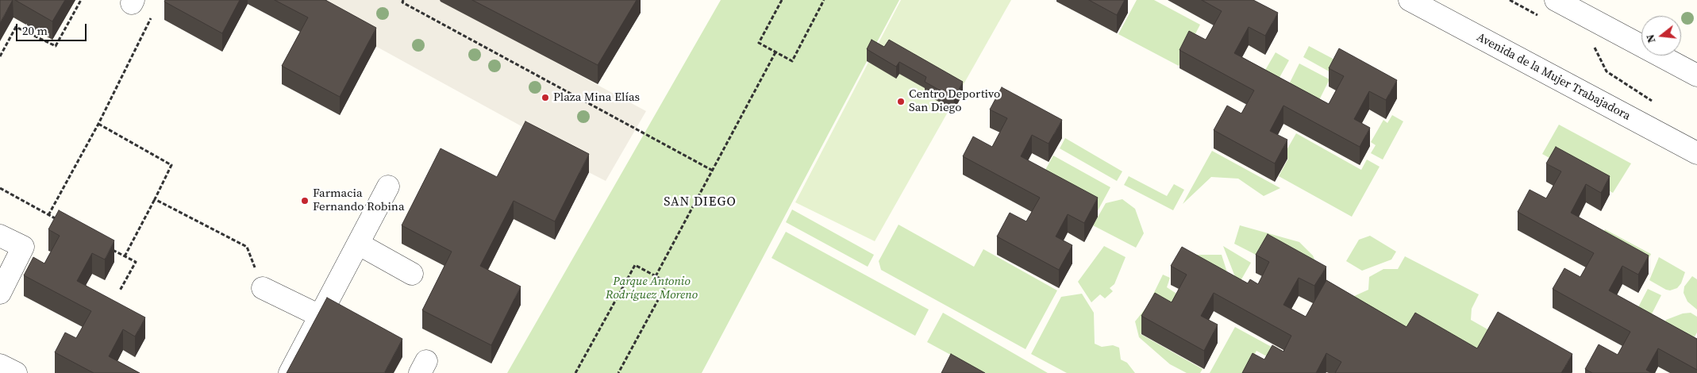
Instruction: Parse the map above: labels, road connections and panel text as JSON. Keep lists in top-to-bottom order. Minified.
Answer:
{"streets":{"street":["Avenida de la Mujer Trabajadora"]},"districts":["SAN DIEGO"],"parks":["Parque Antonio Rodríguez Moreno"],"places":["Plaza Mina Elías","Centro Deportivo San Diego","Farmacia Fernando Robina"],"scale_bar":"20 m","north":"left"}
